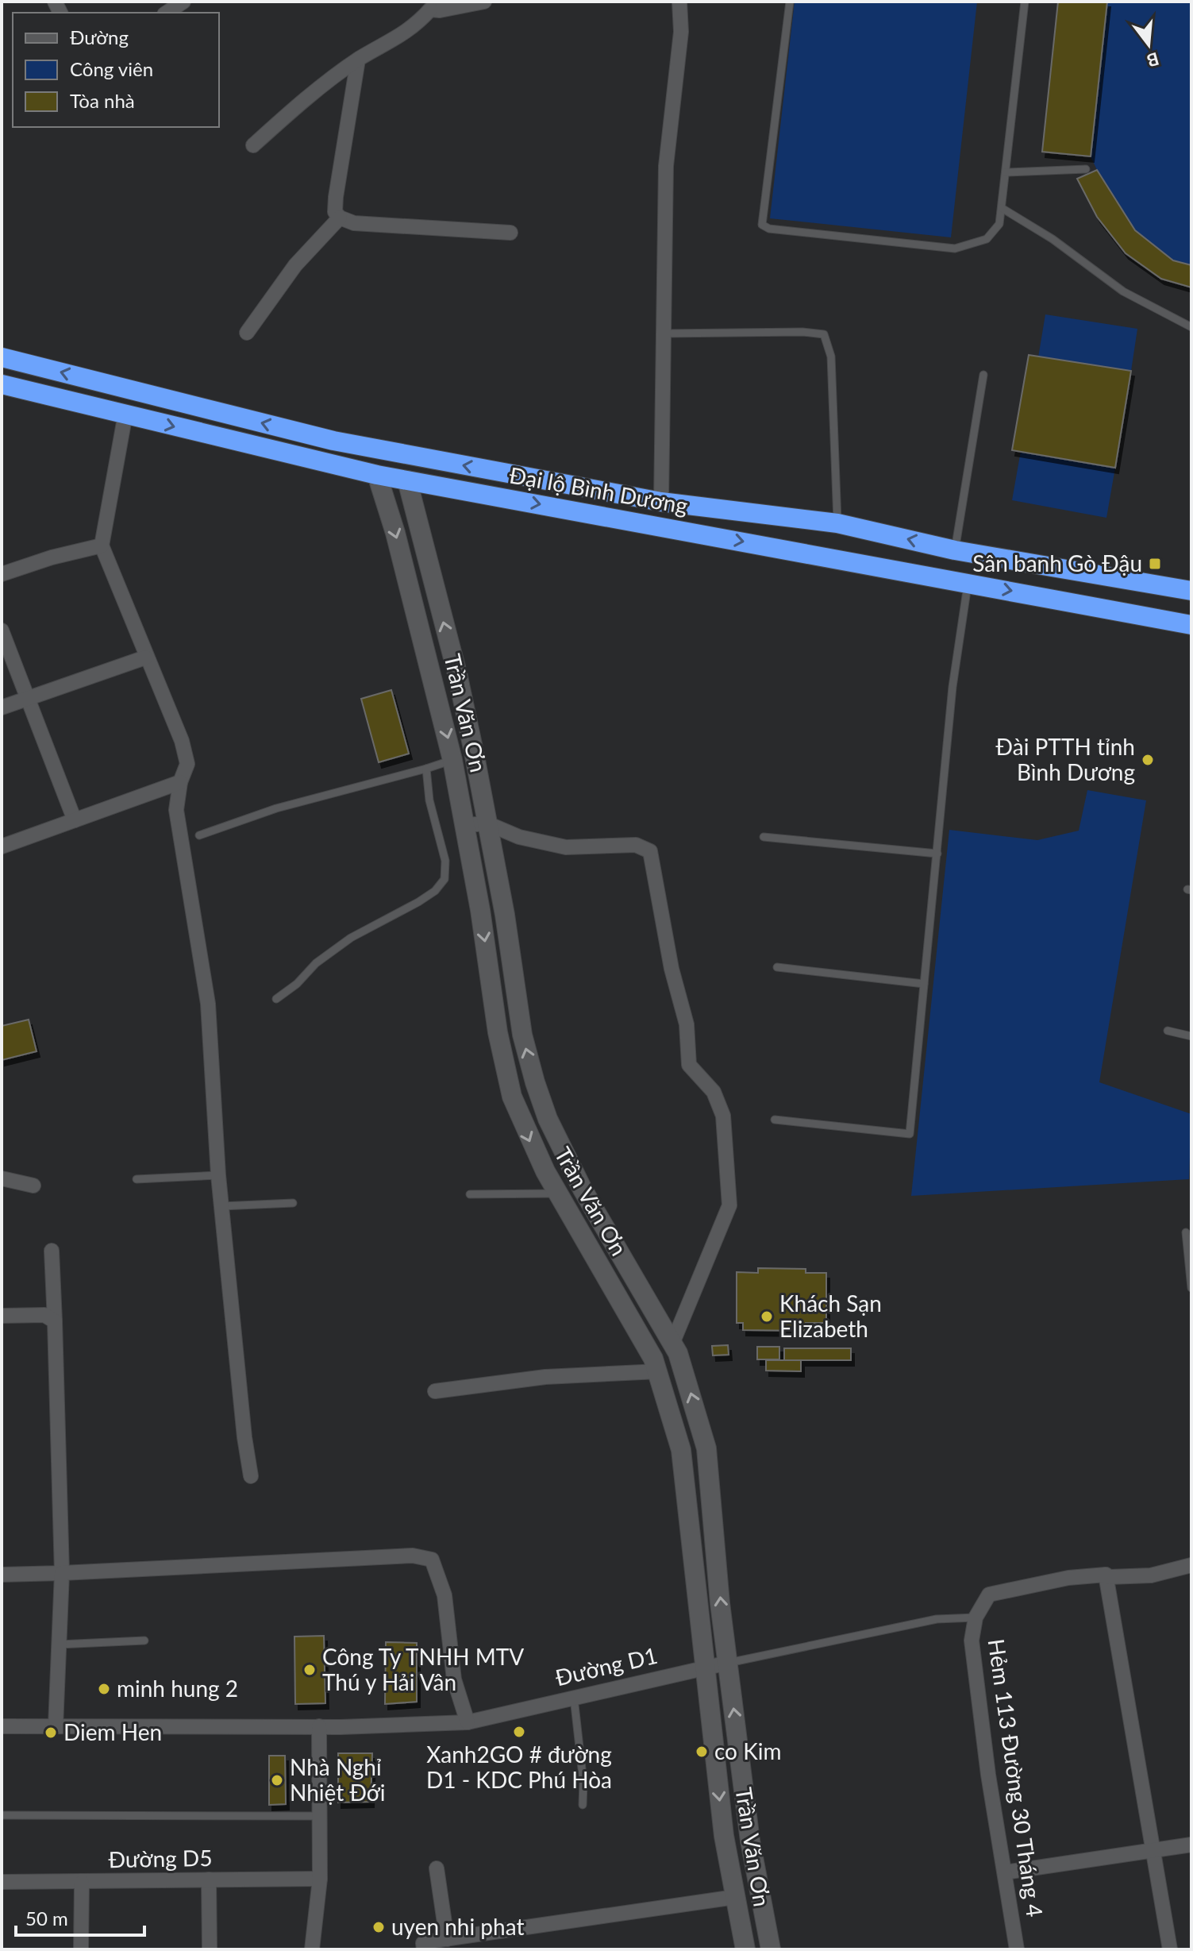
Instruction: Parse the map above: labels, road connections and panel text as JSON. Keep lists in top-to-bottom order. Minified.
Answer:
{"streets":{"highway":["Đại lộ Bình Dương"],"street":["Trần Văn Ơn","Đường D1","Hẻm 113 Đường 30 Tháng 4","Đường D5"]},"crossings":[["Đại lộ Bình Dương","Trần Văn Ơn"],["Trần Văn Ơn","Đường D1"]],"places":{"transit":["Sân banh Gò Đậu"],"other":["Đài PTTH tỉnh Bình Dương","Khách Sạn Elizabeth","Công Ty TNHH MTV Thú y Hải Vân","minh hung 2","Xanh2GO # đường D1 - KDC Phú Hòa","Diem Hen","co Kim","Nhà Nghỉ Nhiệt Đới","uyen nhi phat"]},"legend":["Đường","Công viên","Tòa nhà"],"scale_bar":"50 m","north":"bottom"}
